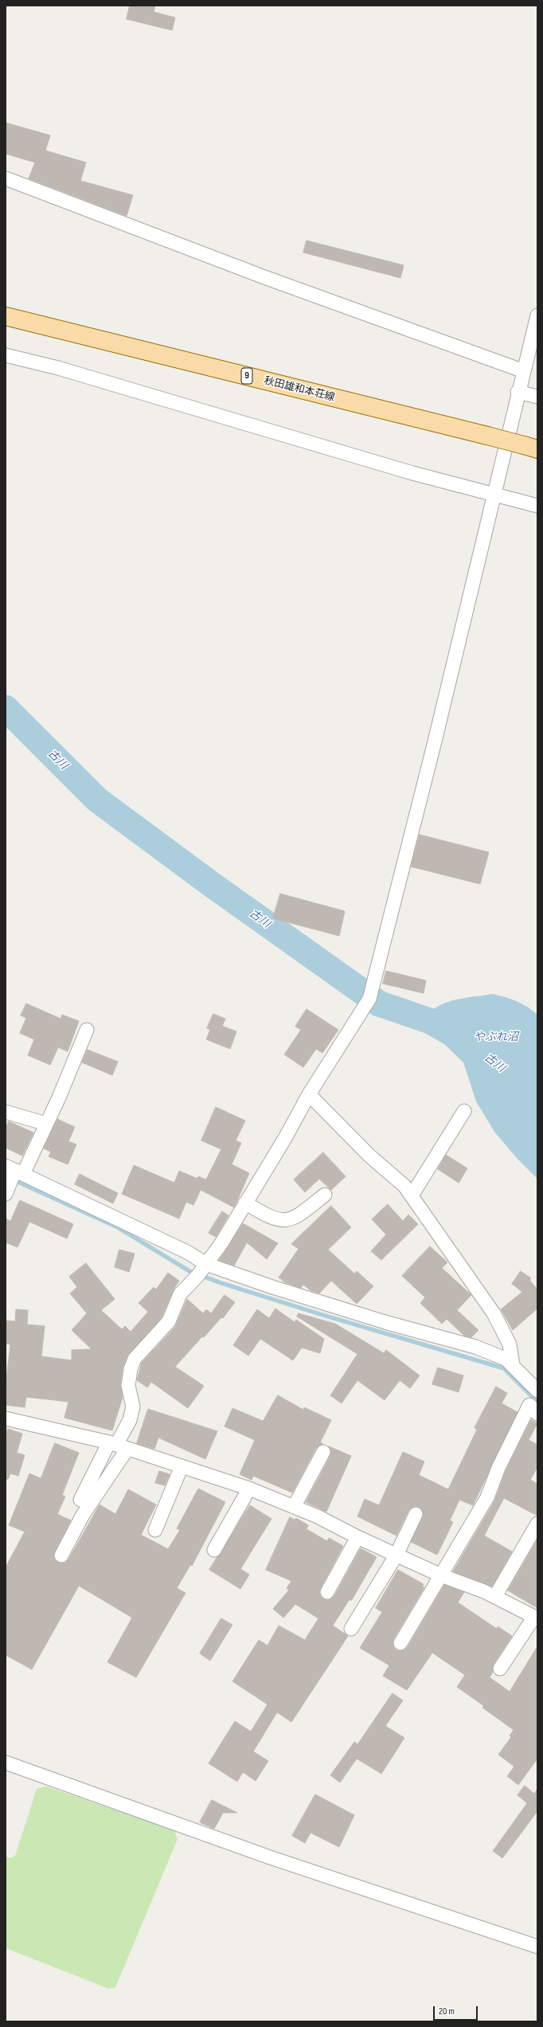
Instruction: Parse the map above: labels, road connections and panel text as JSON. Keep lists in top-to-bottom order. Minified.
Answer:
{"streets":{"main road":["9","秋田雄和本荘線"]},"water":["古川","やぶれ沼"],"scale_bar":"20 m"}
